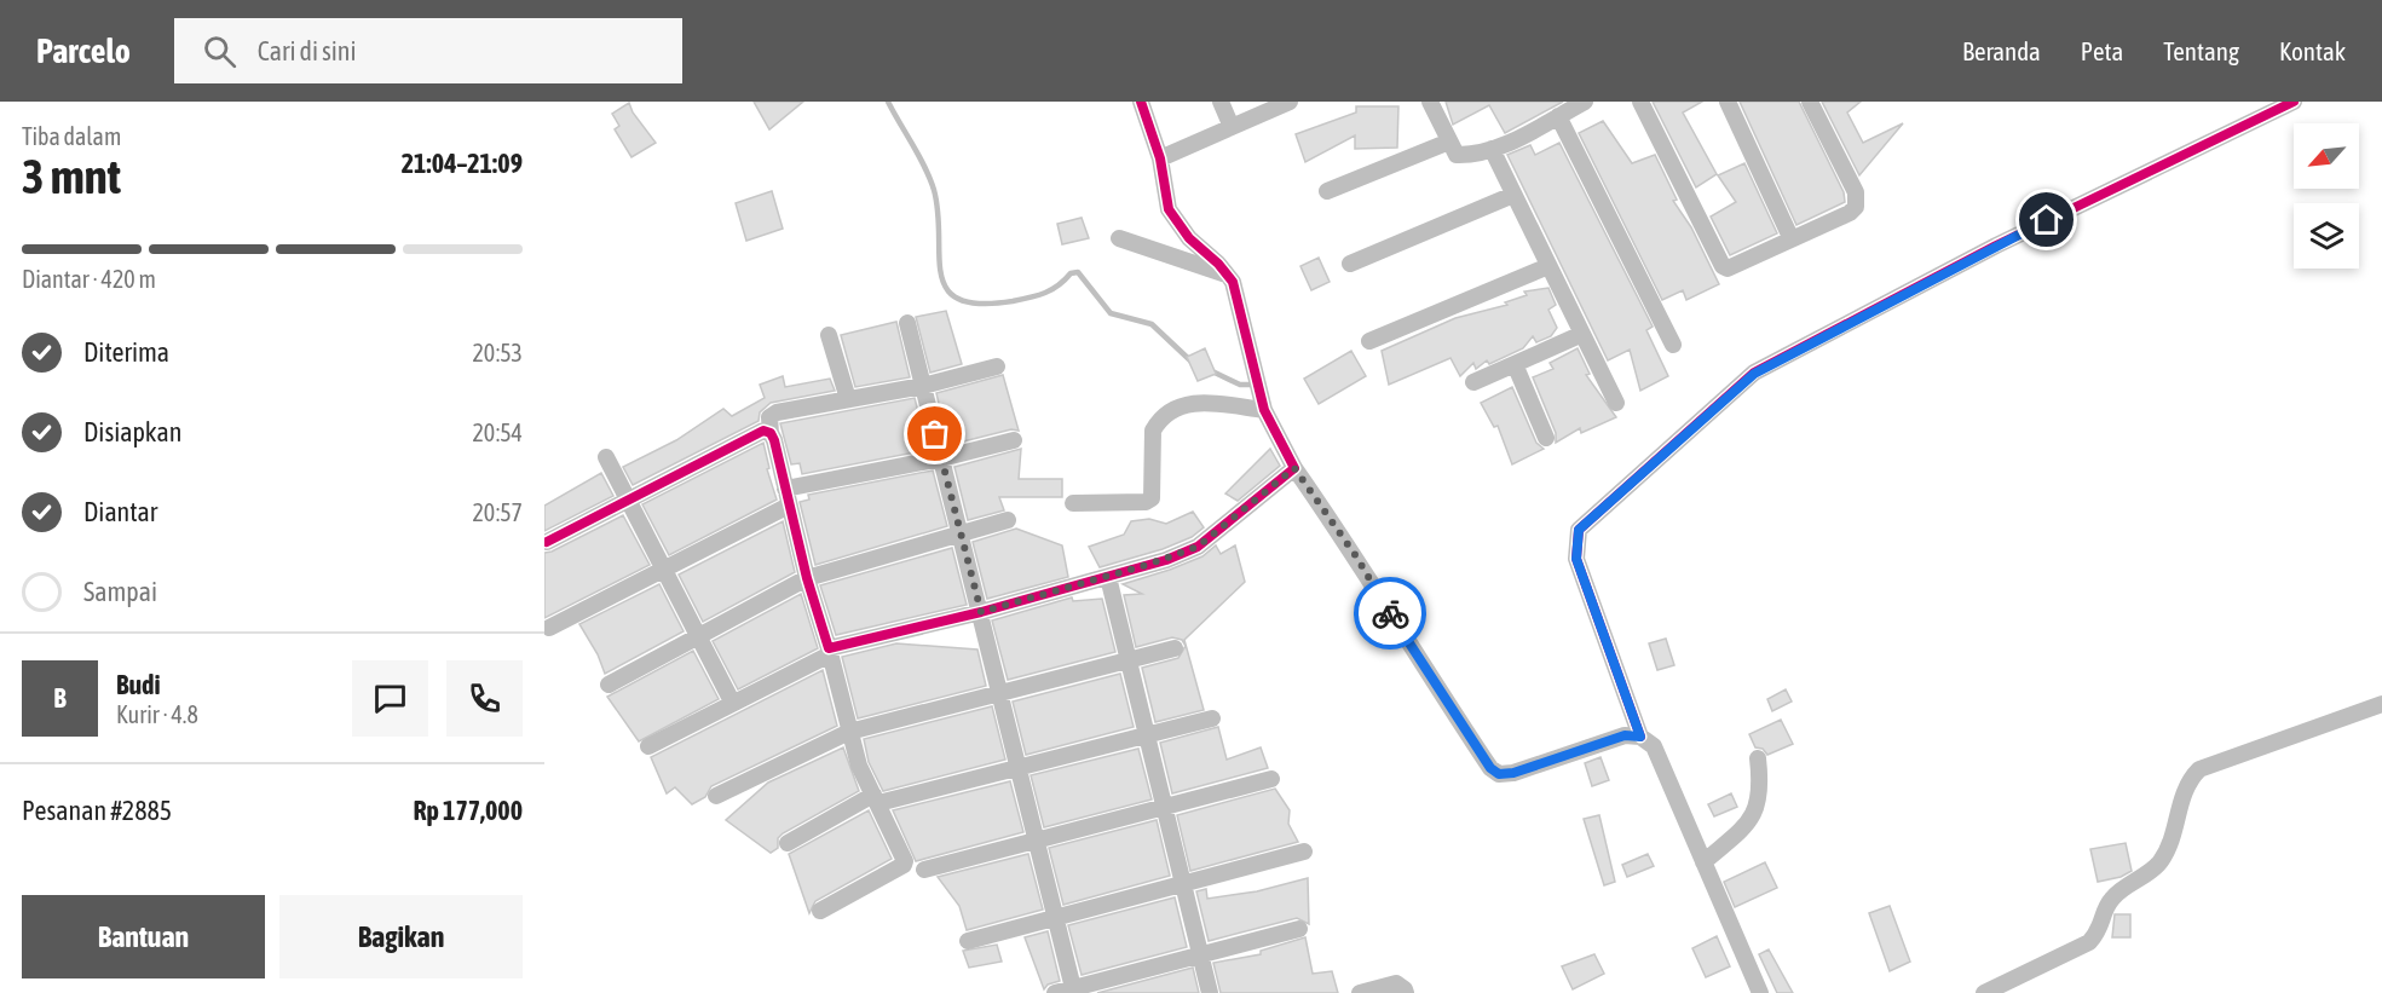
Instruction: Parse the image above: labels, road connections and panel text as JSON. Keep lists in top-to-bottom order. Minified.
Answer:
{"north":"bottom left","page":{"header":"Parcelo","search":"Cari di sini","nav":["Beranda","Peta","Tentang","Kontak"],"heading":["3 mnt","Tiba dalam","21:04–21:09"],"panel":["Budi","Kurir · 4.8","Pesanan #2885","Rp 177,000"],"bar":"Diantar · 420 m","list":[["Diterima","20:53"],["Disiapkan","20:54"],["Diantar","20:57"],"Sampai"],"round":"B","buttons":["Bantuan","Bagikan"]}}
